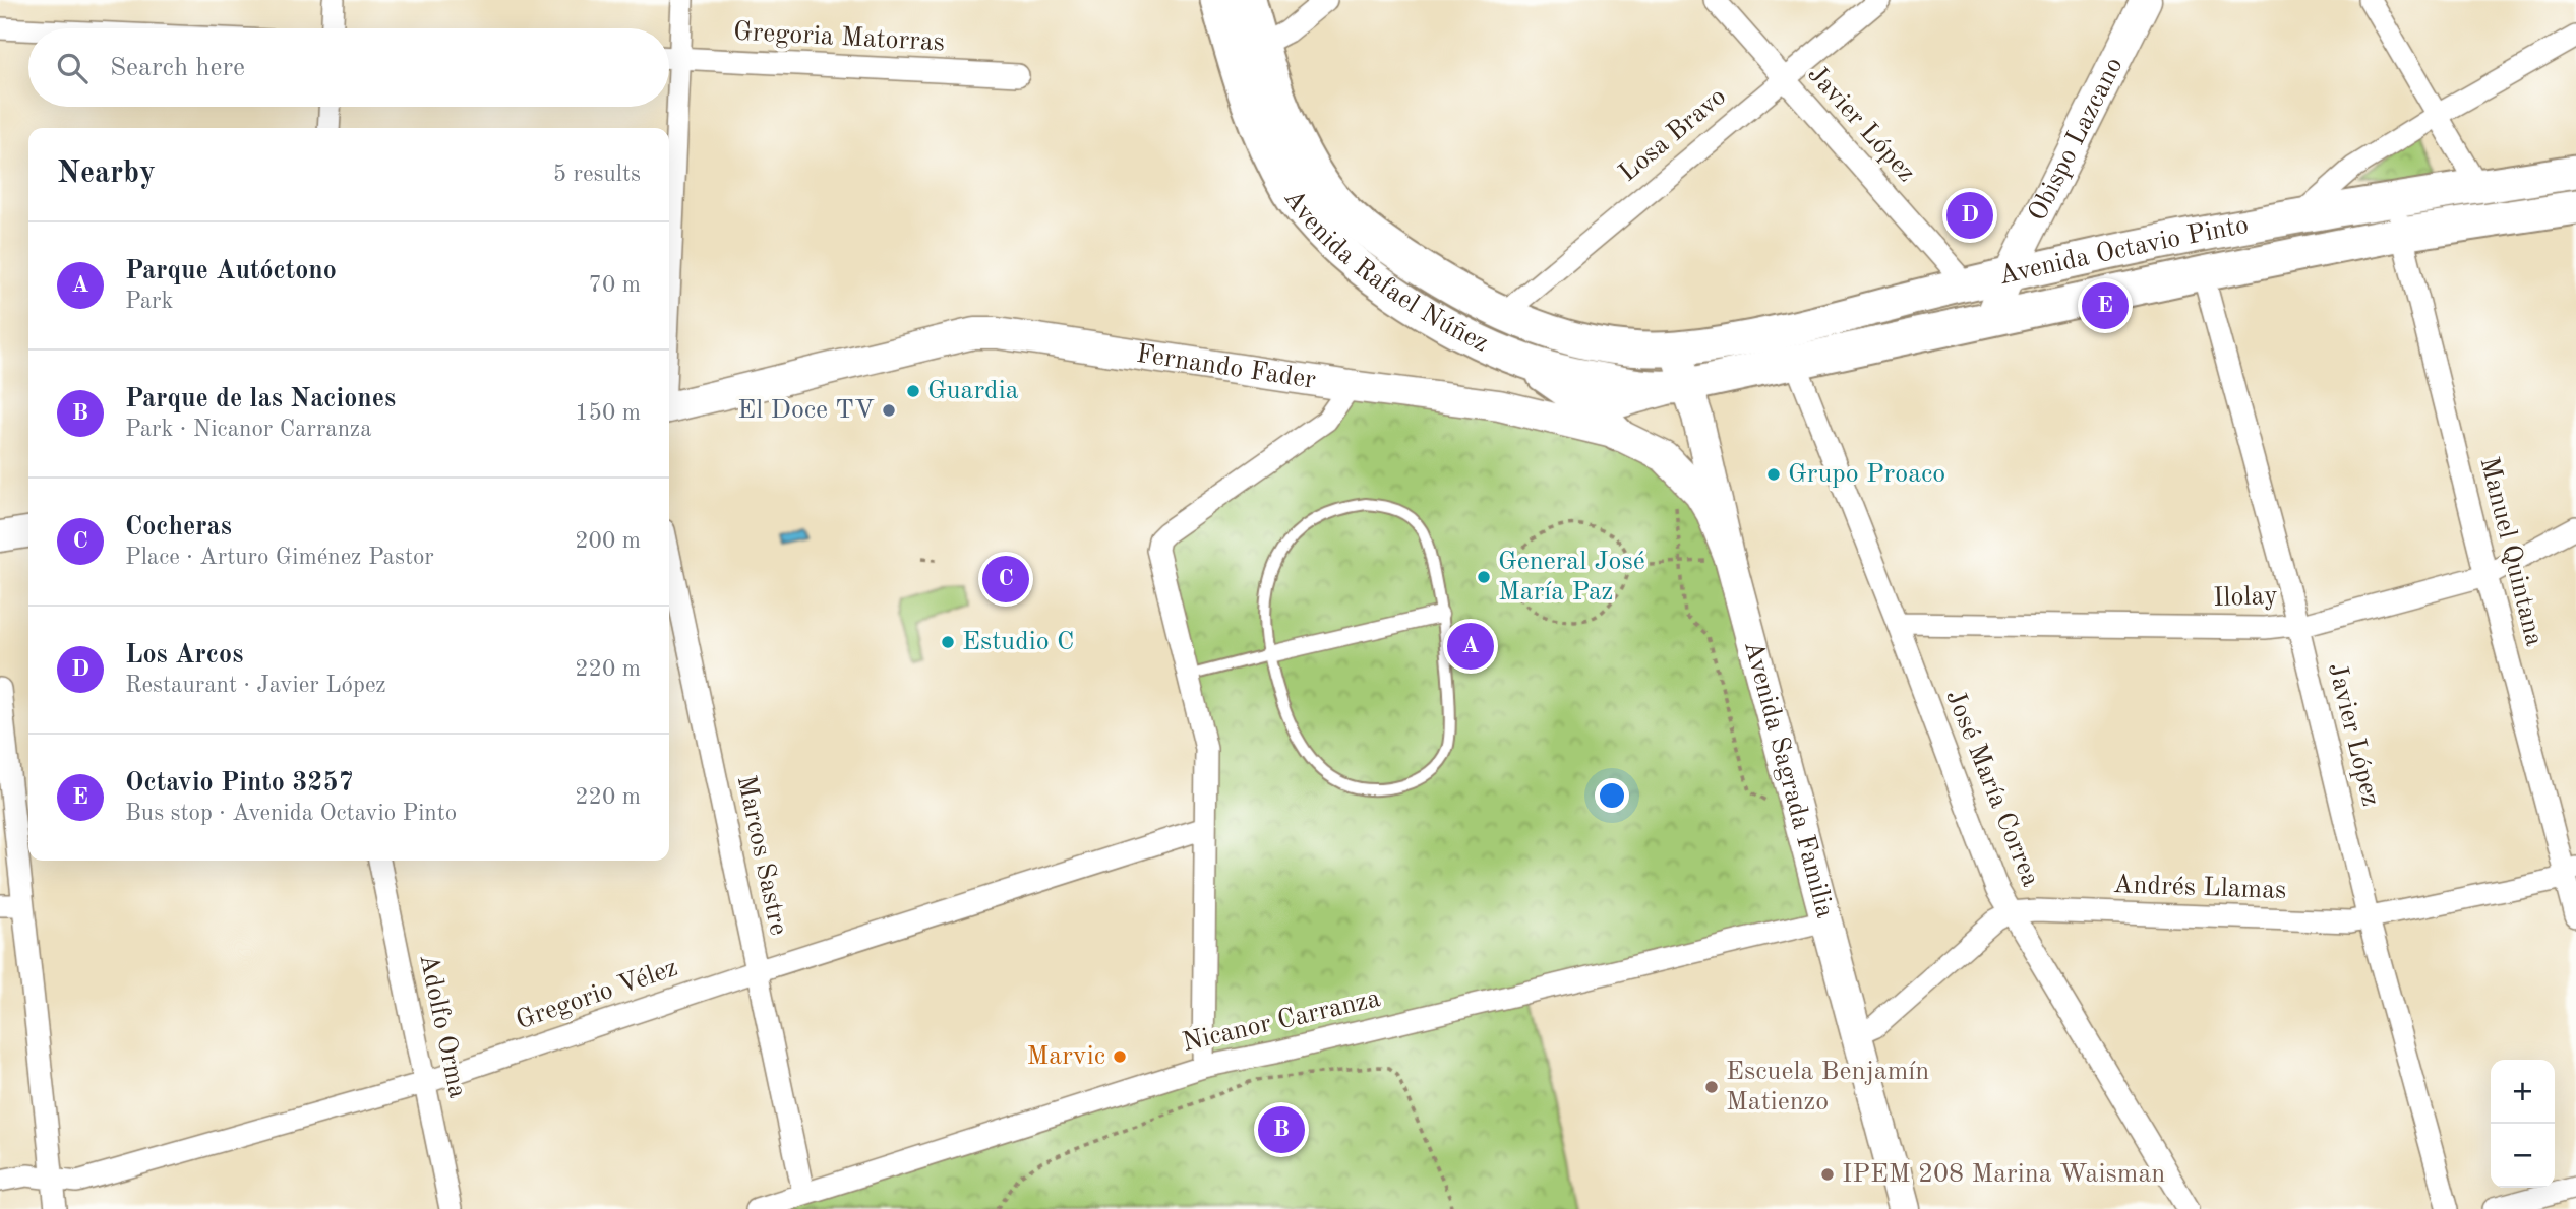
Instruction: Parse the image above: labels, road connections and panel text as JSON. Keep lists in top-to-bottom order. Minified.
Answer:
{"streets":{"main road":["Obispo Lazcano","Avenida Octavio Pinto","Avenida Rafael Núñez","Fernando Fader","Avenida Sagrada Familia"],"street":["Gregoria Matorras","Javier López","Losa Bravo","Manuel Quintana","Ilolay","José María Correa","Marcos Sastre","Andrés Llamas","Gregorio Vélez","Nicanor Carranza","Adolfo Orma"]},"crossings":[["Javier López","Losa Bravo"],["Javier López","Avenida Octavio Pinto"],["Javier López","Ilolay"],["Javier López","Andrés Llamas"],["Losa Bravo","Avenida Rafael Núñez"],["Obispo Lazcano","Avenida Octavio Pinto"],["Avenida Octavio Pinto","Avenida Rafael Núñez"],["Avenida Octavio Pinto","Manuel Quintana"],["Avenida Octavio Pinto","Avenida Sagrada Familia"],["Avenida Octavio Pinto","José María Correa"],["Avenida Rafael Núñez","Avenida Sagrada Familia"],["Fernando Fader","Avenida Sagrada Familia"],["Manuel Quintana","Ilolay"],["Manuel Quintana","Andrés Llamas"],["Ilolay","José María Correa"],["Avenida Sagrada Familia","Nicanor Carranza"],["José María Correa","Andrés Llamas"],["Marcos Sastre","Gregorio Vélez"],["Marcos Sastre","Nicanor Carranza"],["Gregorio Vélez","Adolfo Orma"]],"places":["Guardia","El Doce TV","Grupo Proaco","General José María Paz","Estudio C","Marvic","Escuela Benjamín Matienzo","IPEM 208 Marina Waisman"],"page":{"search":"Search here","heading":["Nearby","5 results"],"pins":["D","E","C","A","B"],"list":[{"mark":"A","name":"Parque Autóctono","note":"Park","value":"70 m"},{"mark":"B","name":"Parque de las Naciones","note":"Park · Nicanor Carranza","value":"150 m"},{"mark":"C","name":"Cocheras","note":"Place · Arturo Giménez Pastor","value":"200 m"},{"mark":"D","name":"Los Arcos","note":"Restaurant · Javier López","value":"220 m"},{"mark":"E","name":"Octavio Pinto 3257","note":"Bus stop · Avenida Octavio Pinto","value":"220 m"}],"map_buttons":["+","−"]}}
